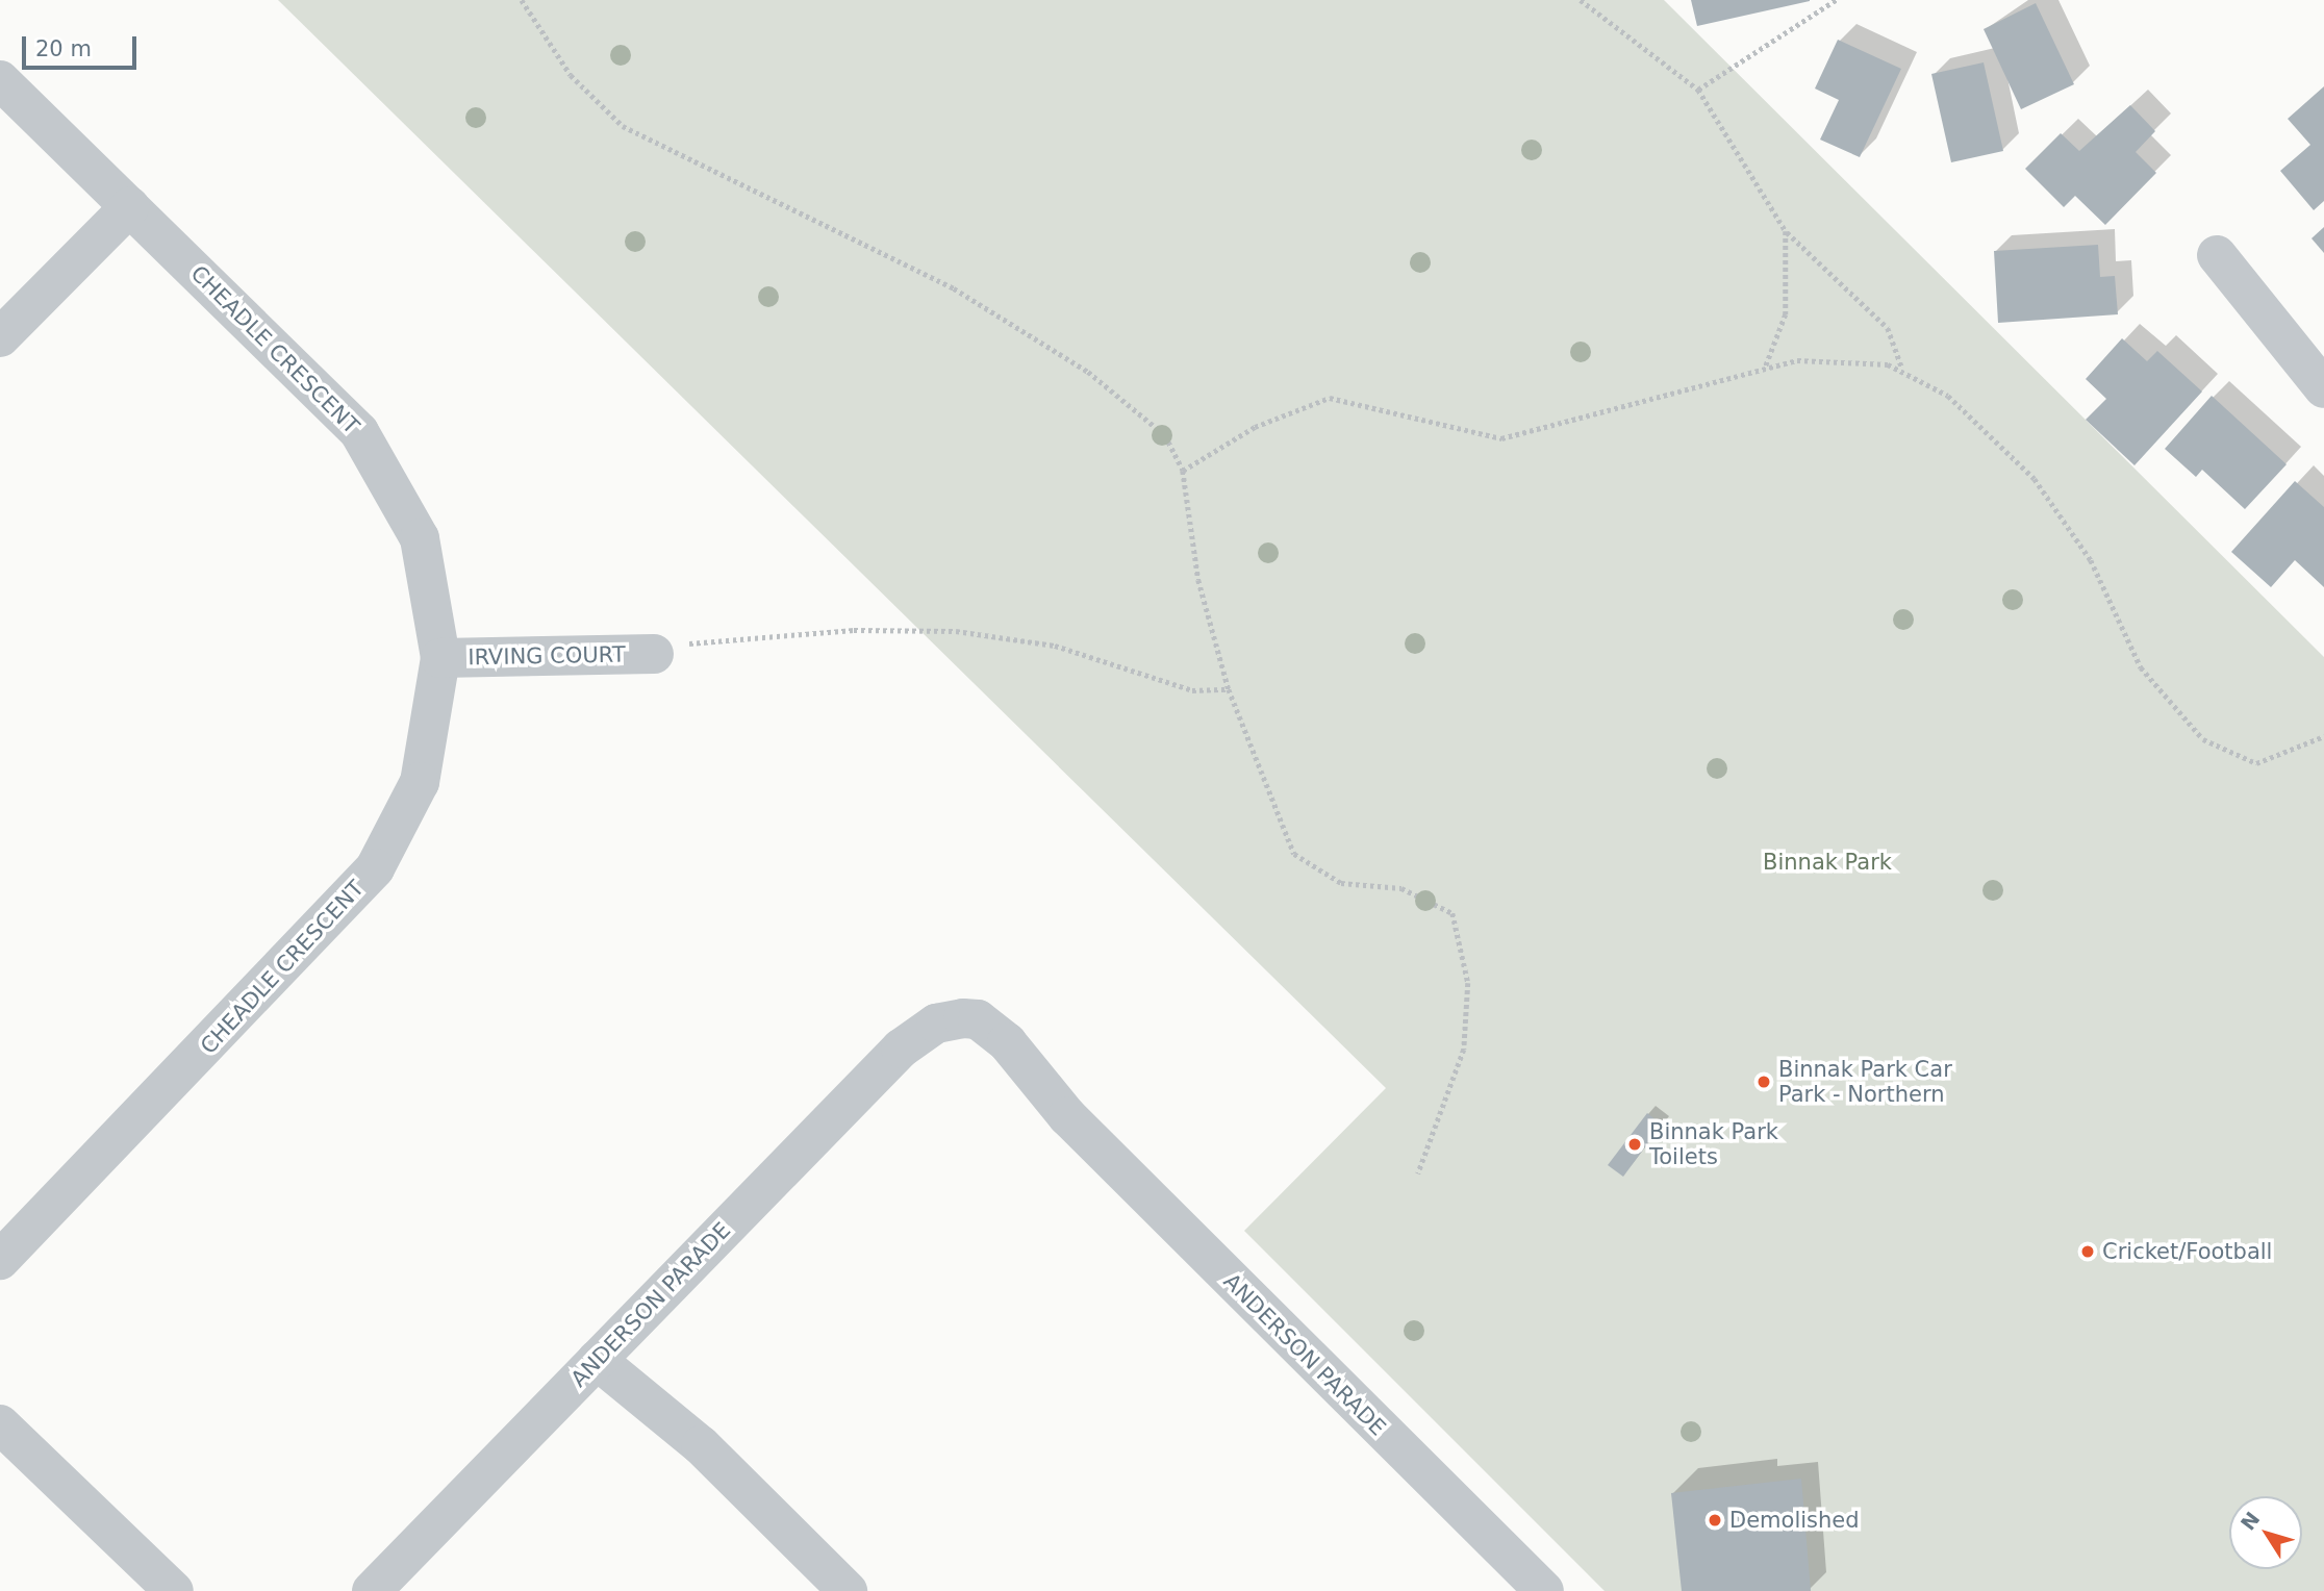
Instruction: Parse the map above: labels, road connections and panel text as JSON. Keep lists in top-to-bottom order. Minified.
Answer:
{"streets":{"street":["CHEADLE CRESCENT","IRVING COURT","ANDERSON PARADE"]},"crossings":[["CHEADLE CRESCENT","IRVING COURT"]],"parks":["Binnak Park"],"places":["Binnak Park Car Park - Northern","Binnak Park Toilets","Cricket/Football","Demolished"],"scale_bar":"20 m","north":"top left"}
